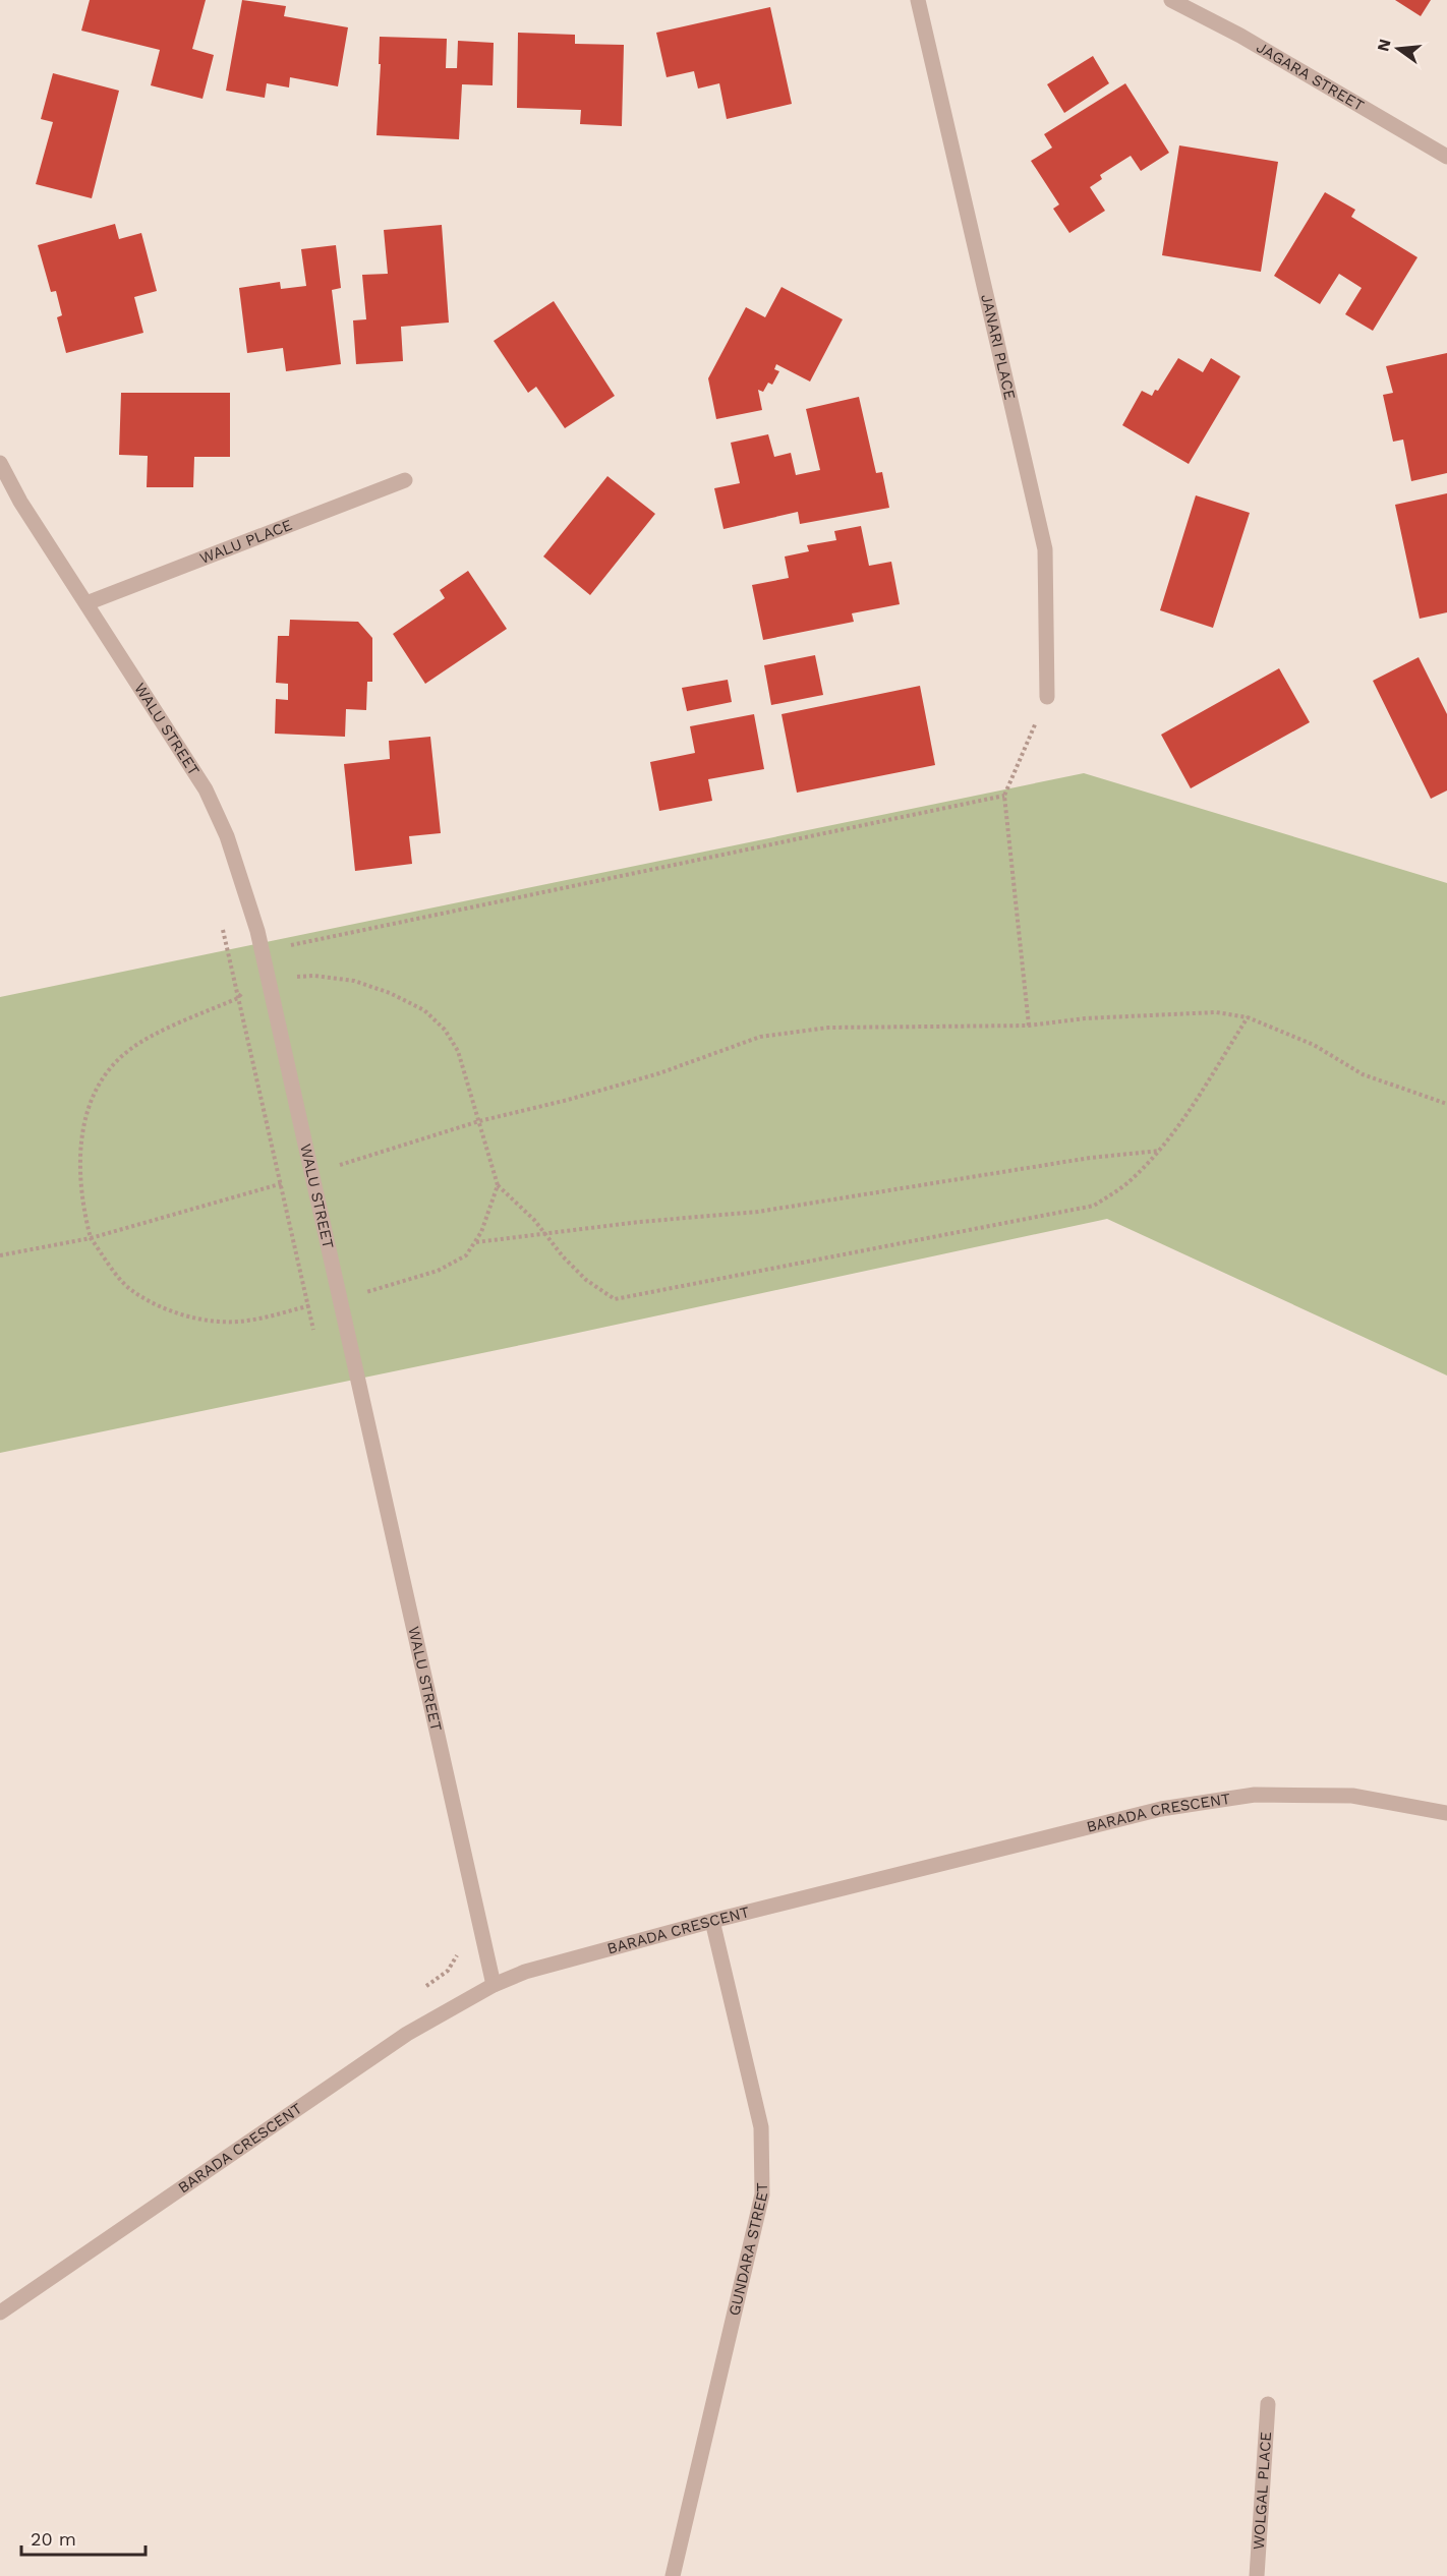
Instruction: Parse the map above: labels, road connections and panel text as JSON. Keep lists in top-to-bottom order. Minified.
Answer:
{"streets":{"street":["JAGARA STREET","JANARI PLACE","WALU PLACE","WALU STREET","BARADA CRESCENT","GUNDARA STREET","WOLGAL PLACE"]},"crossings":[["WALU PLACE","WALU STREET"],["WALU STREET","BARADA CRESCENT"],["BARADA CRESCENT","GUNDARA STREET"]],"scale_bar":"20 m","north":"left"}
